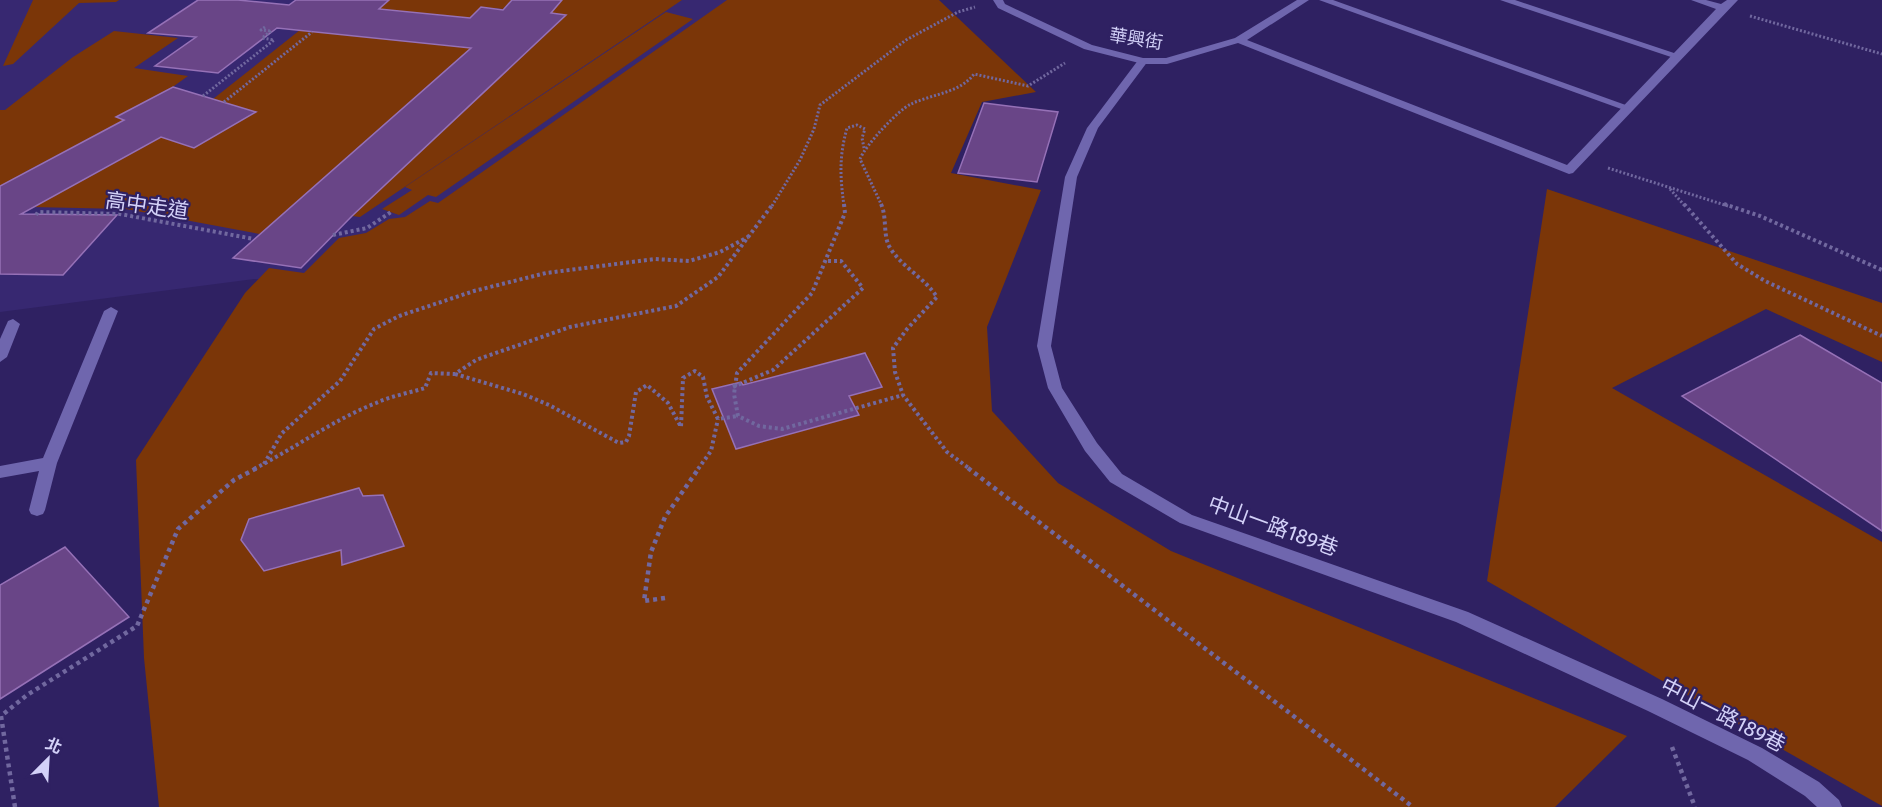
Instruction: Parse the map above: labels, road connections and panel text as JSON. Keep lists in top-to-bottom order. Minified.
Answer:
{"streets":{"street":["華興街","中山一路189巷"],"path":["高中走道"]},"crossings":[["華興街","中山一路189巷"]],"north":"top right"}
